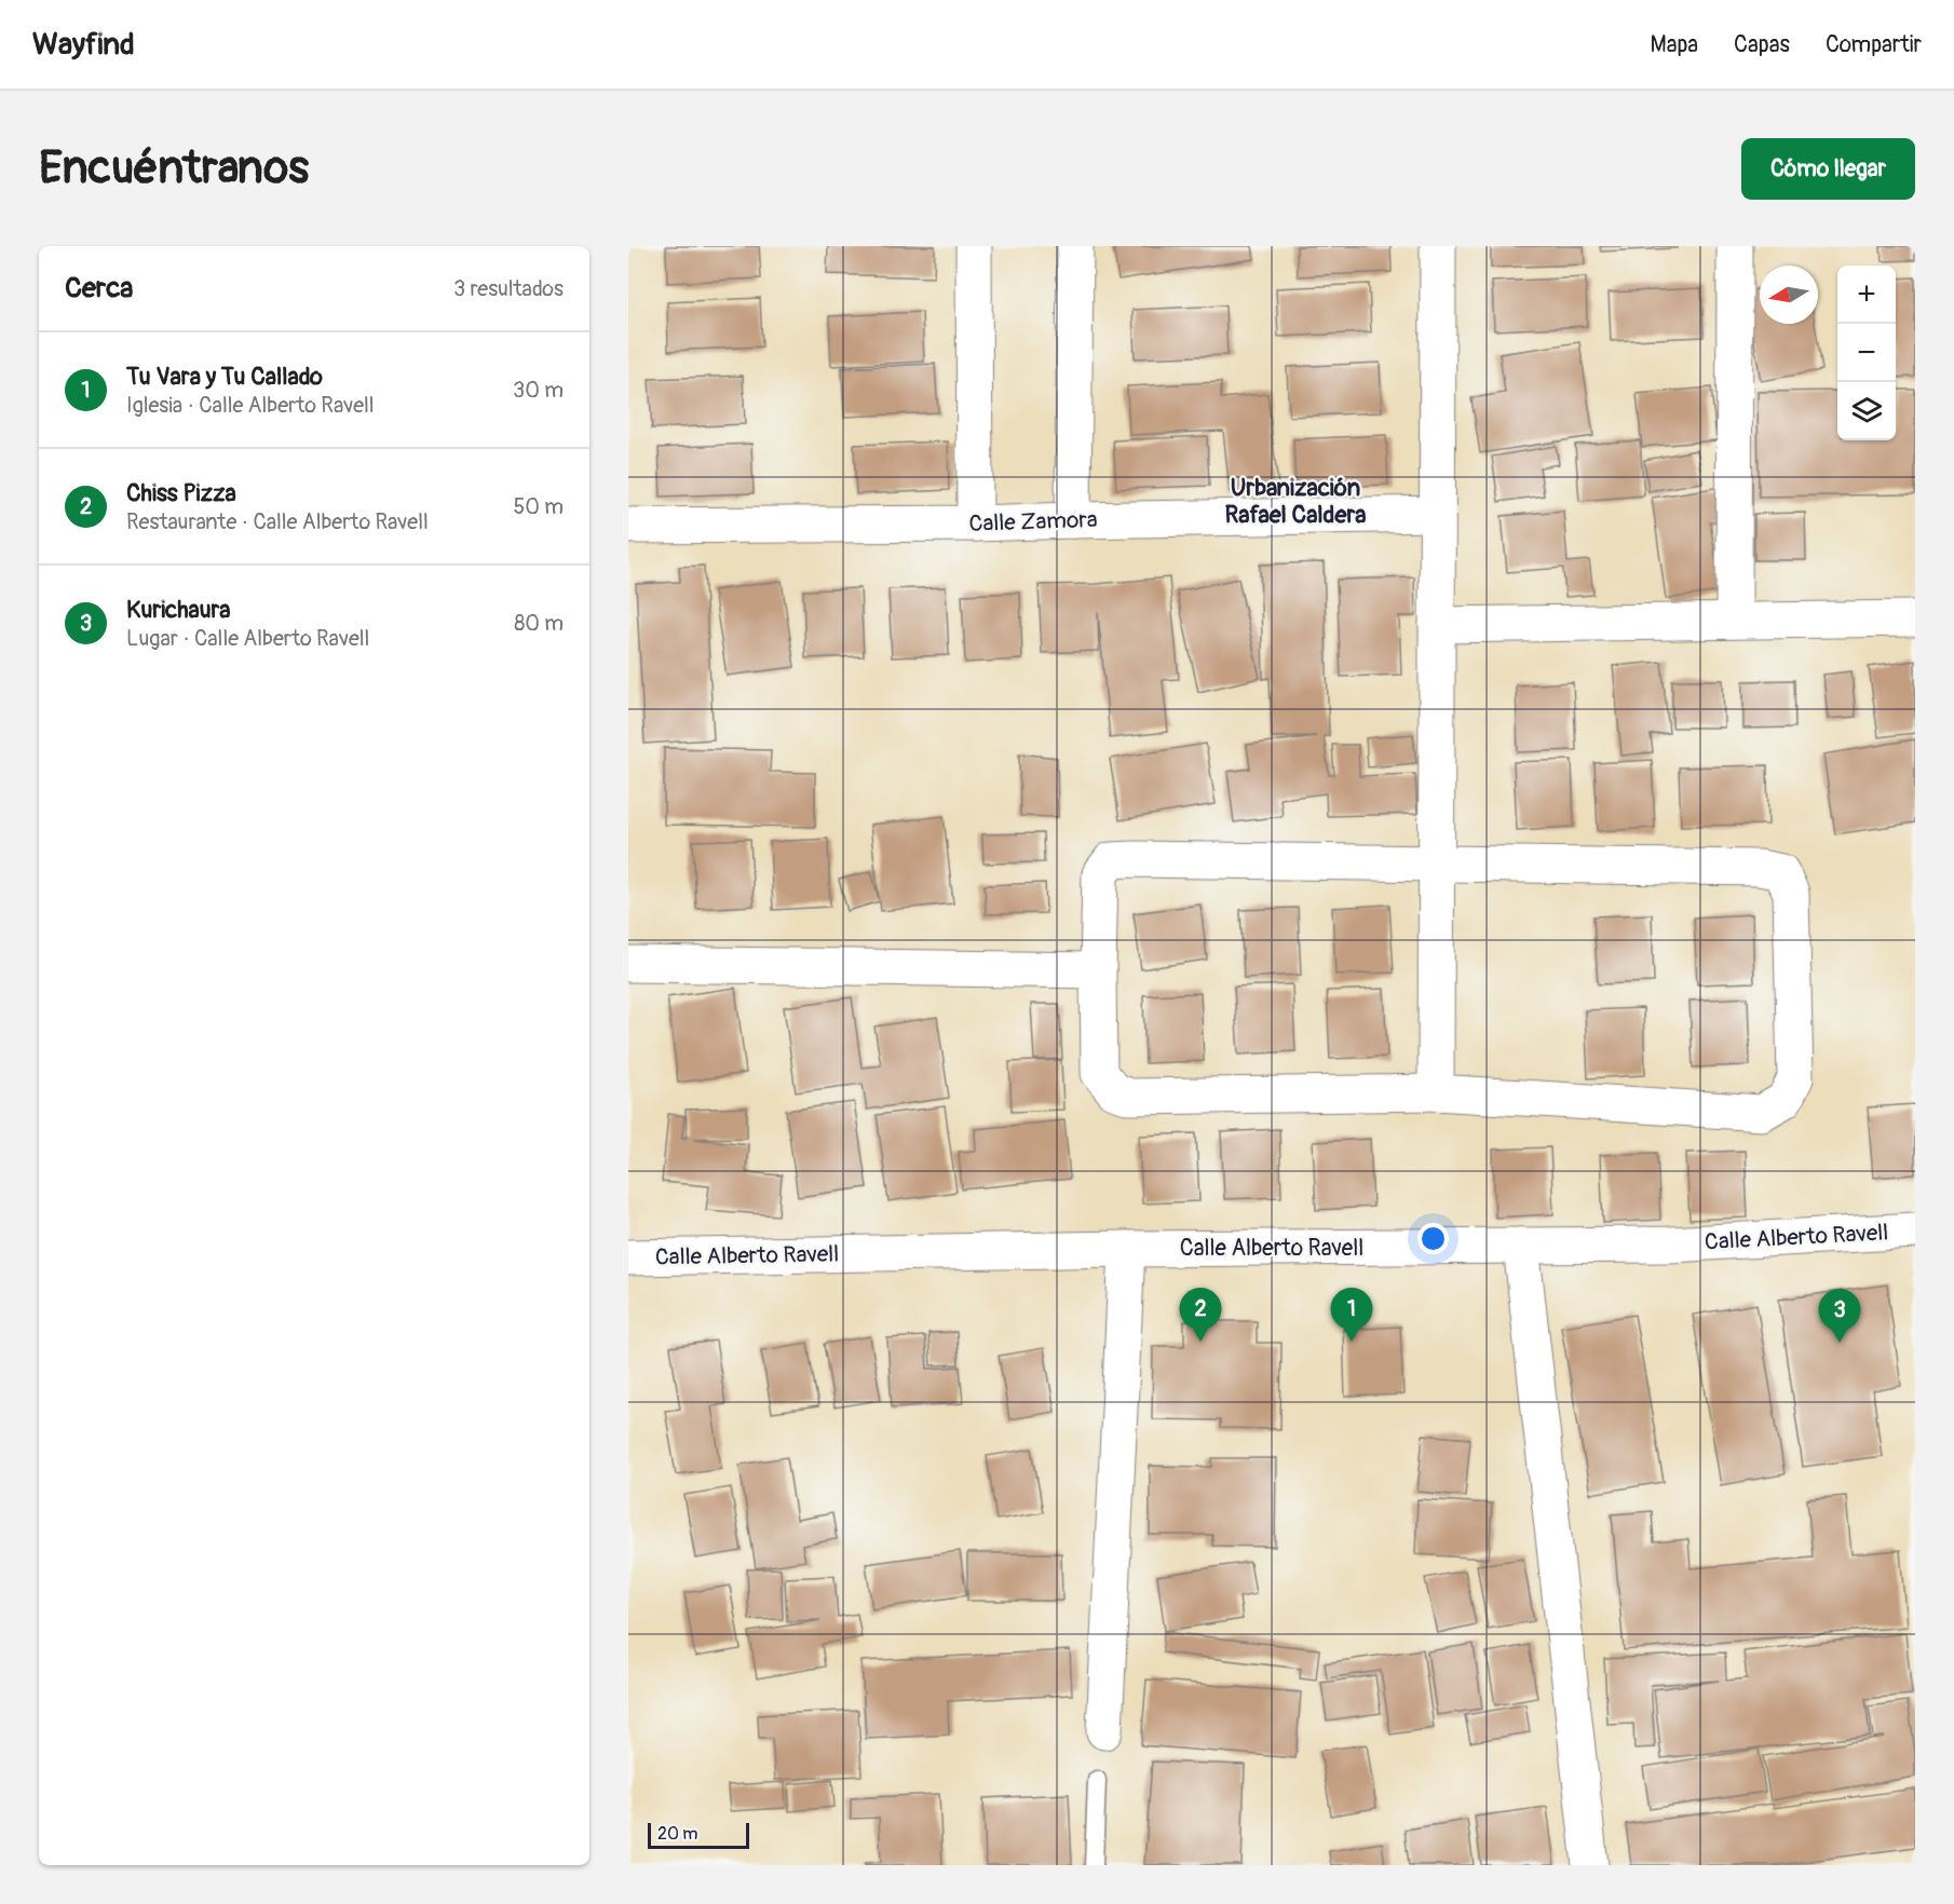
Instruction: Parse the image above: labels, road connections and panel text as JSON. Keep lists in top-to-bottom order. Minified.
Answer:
{"streets":{"street":["Calle Zamora","Calle Alberto Ravell"]},"districts":["Urbanización Rafael Caldera"],"scale_bar":"20 m","north":"left","page":{"header":"Wayfind","nav":["Mapa","Capas","Compartir"],"buttons":"Cómo llegar","title":"Encuéntranos","heading":["Cerca","3 resultados"],"map_buttons":["+","−"],"list":[{"mark":"1","name":"Tu Vara y Tu Callado","note":"Iglesia · Calle Alberto Ravell","value":"30 m"},{"mark":"2","name":"Chiss Pizza","note":"Restaurante · Calle Alberto Ravell","value":"50 m"},{"mark":"3","name":"Kurichaura","note":"Lugar · Calle Alberto Ravell","value":"80 m"}],"pins":["1","2","3"],"scale":"20 m"}}
